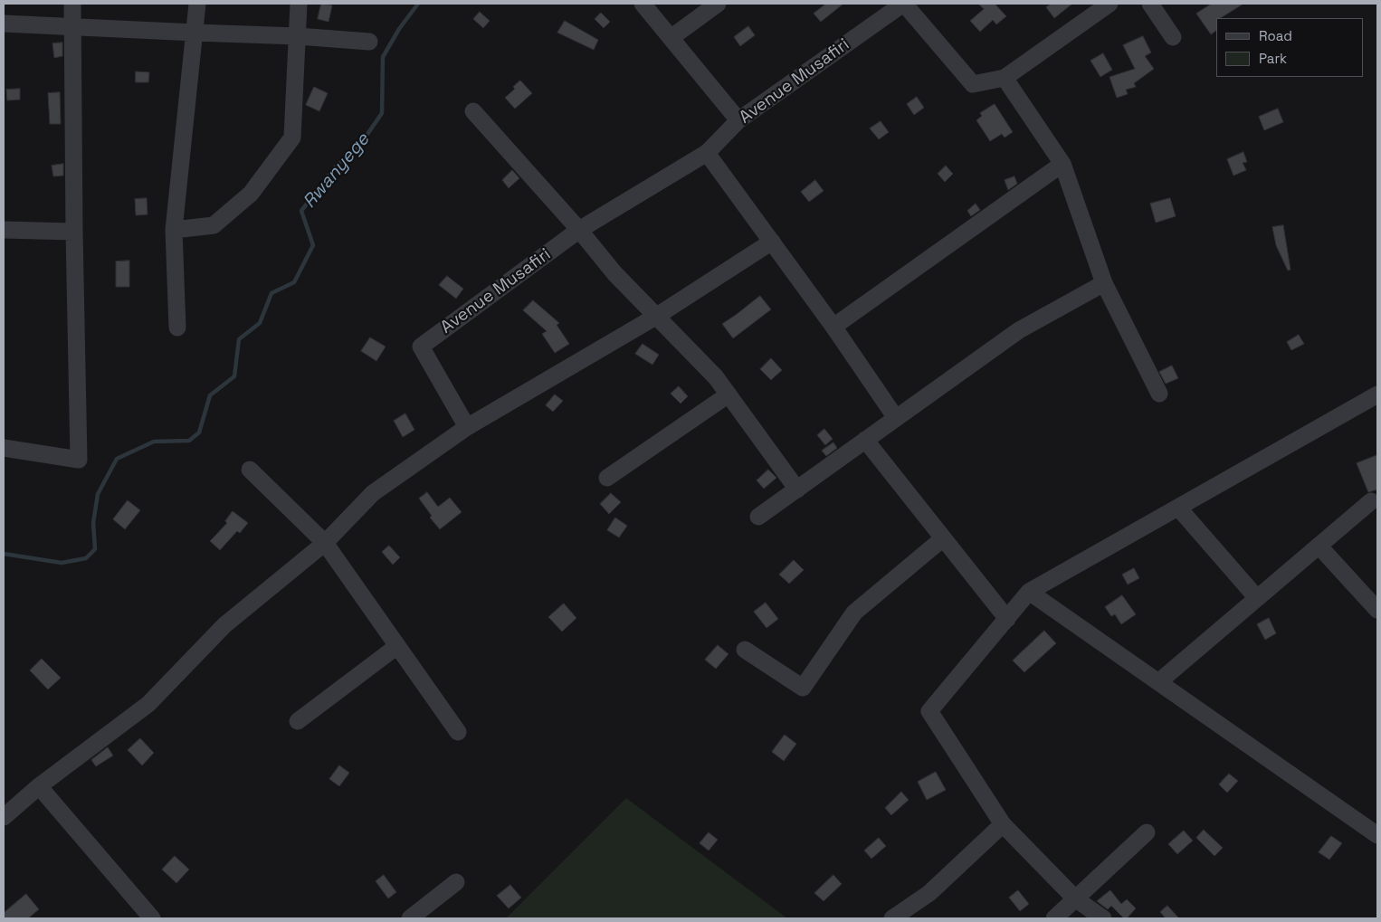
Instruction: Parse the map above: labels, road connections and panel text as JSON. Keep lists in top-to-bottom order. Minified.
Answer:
{"streets":{"street":["Avenue Musafiri"]},"water":["Rwanyege"],"legend":["Road","Park"]}
